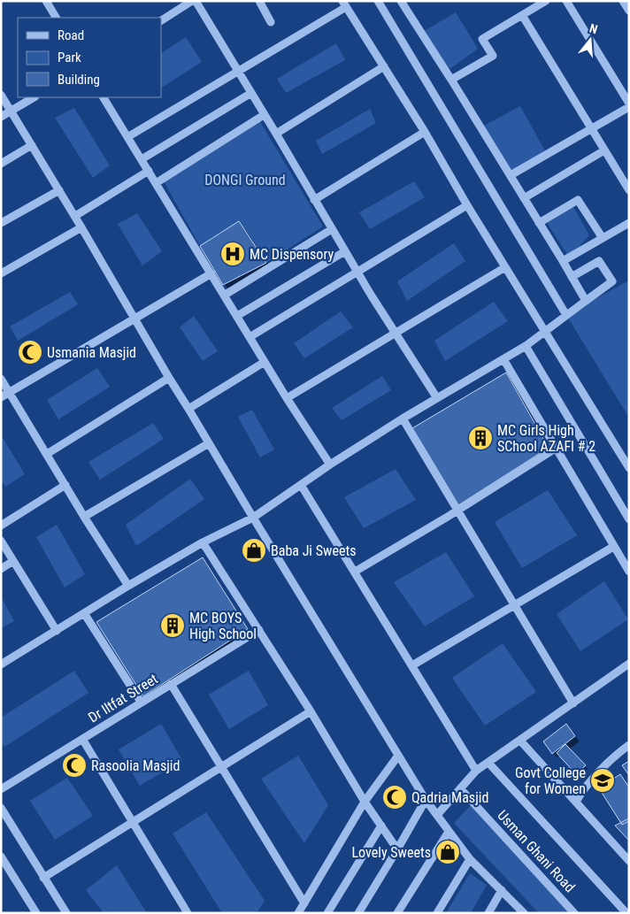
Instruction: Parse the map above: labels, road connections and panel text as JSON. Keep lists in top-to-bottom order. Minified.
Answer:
{"streets":{"street":["Dr Iltfat Street","Usman Ghani Road"]},"parks":["DONGI Ground"],"places":{"hospital":["MC Dispensory"],"mosque":["Usmania Masjid","Rasoolia Masjid","Qadria Masjid"],"building":["MC Girls High SChool AZAFI # 2","MC BOYS High School"],"shop":["Baba Ji Sweets","Lovely Sweets"],"school or university":["Govt College for Women"]},"legend":["Road","Park","Building"],"north":"top"}
